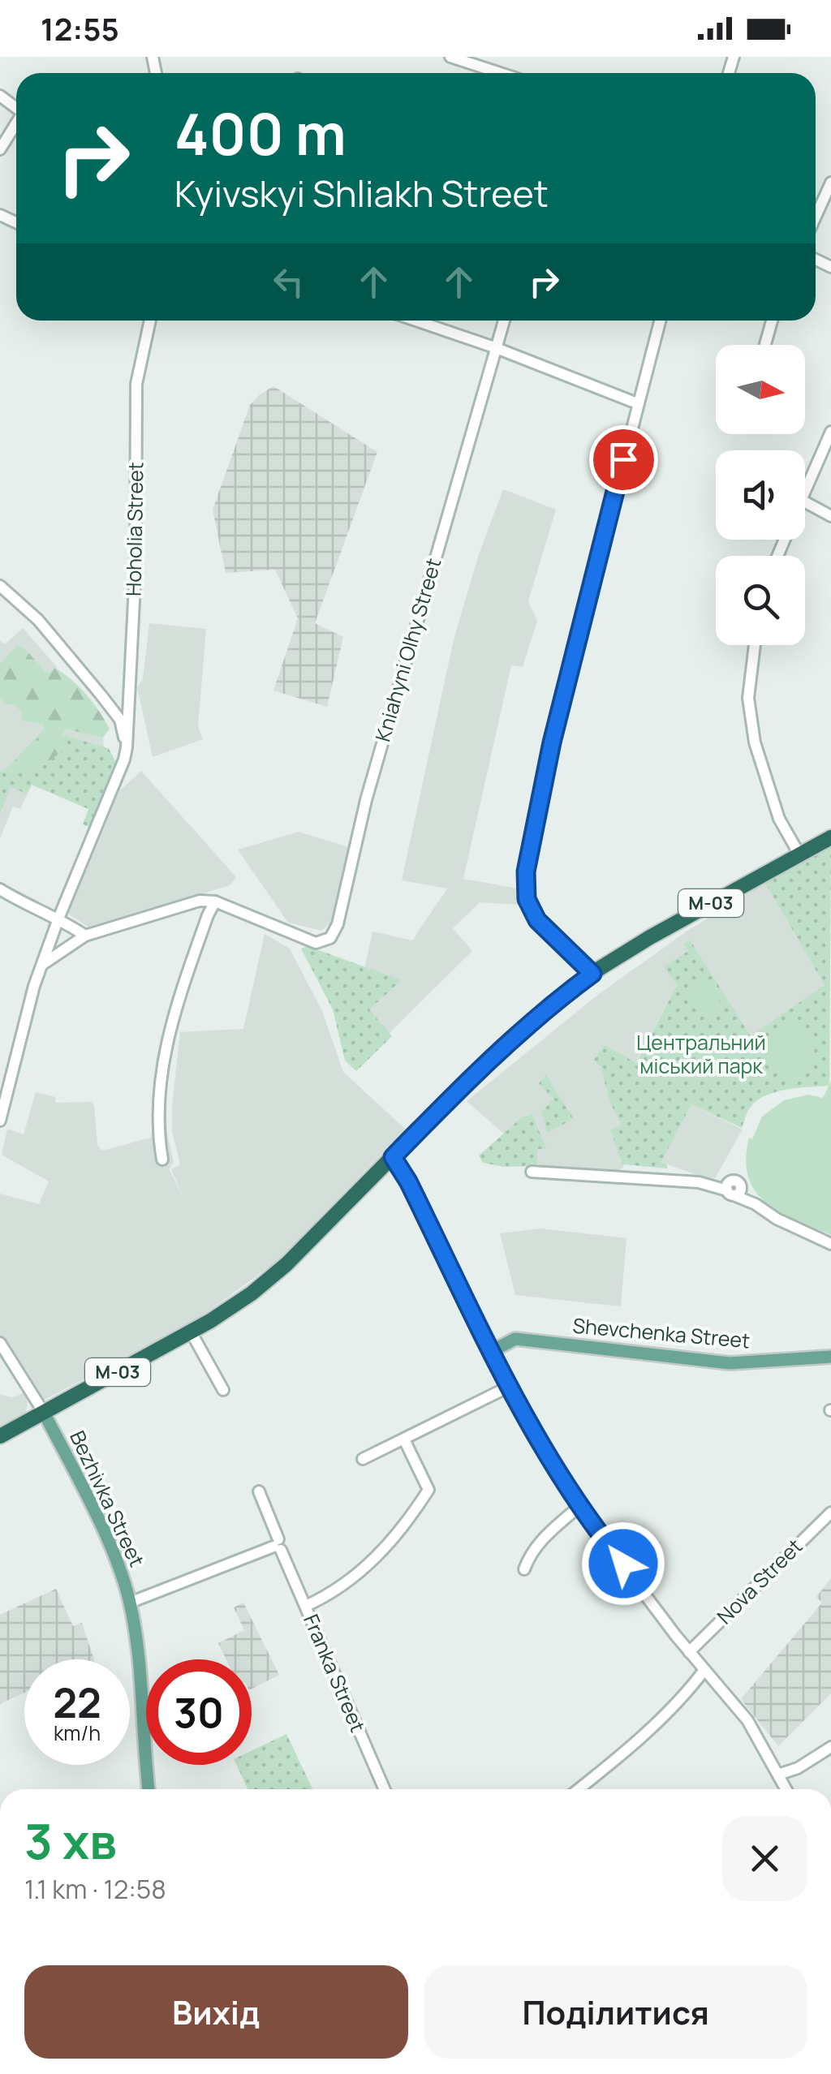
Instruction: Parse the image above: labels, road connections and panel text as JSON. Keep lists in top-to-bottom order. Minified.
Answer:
{"streets":{"highway":["М-03"],"main road":["Shevchenka Street","Bezhivka Street"],"street":["Hoholia Street","Kniahyni Olhy Street","Nova Street","Franka Street"]},"crossings":[["М-03","Bezhivka Street"]],"parks":["Центральний міський парк"],"north":"right","page":{"status":"12:55","turn":["400 m","Kyivskyi Shliakh Street"],"speed":"22 km/h","limit":"30","heading":["3 хв","1.1 km · 12:58"],"buttons":["Вихід","Поділитися"]}}
